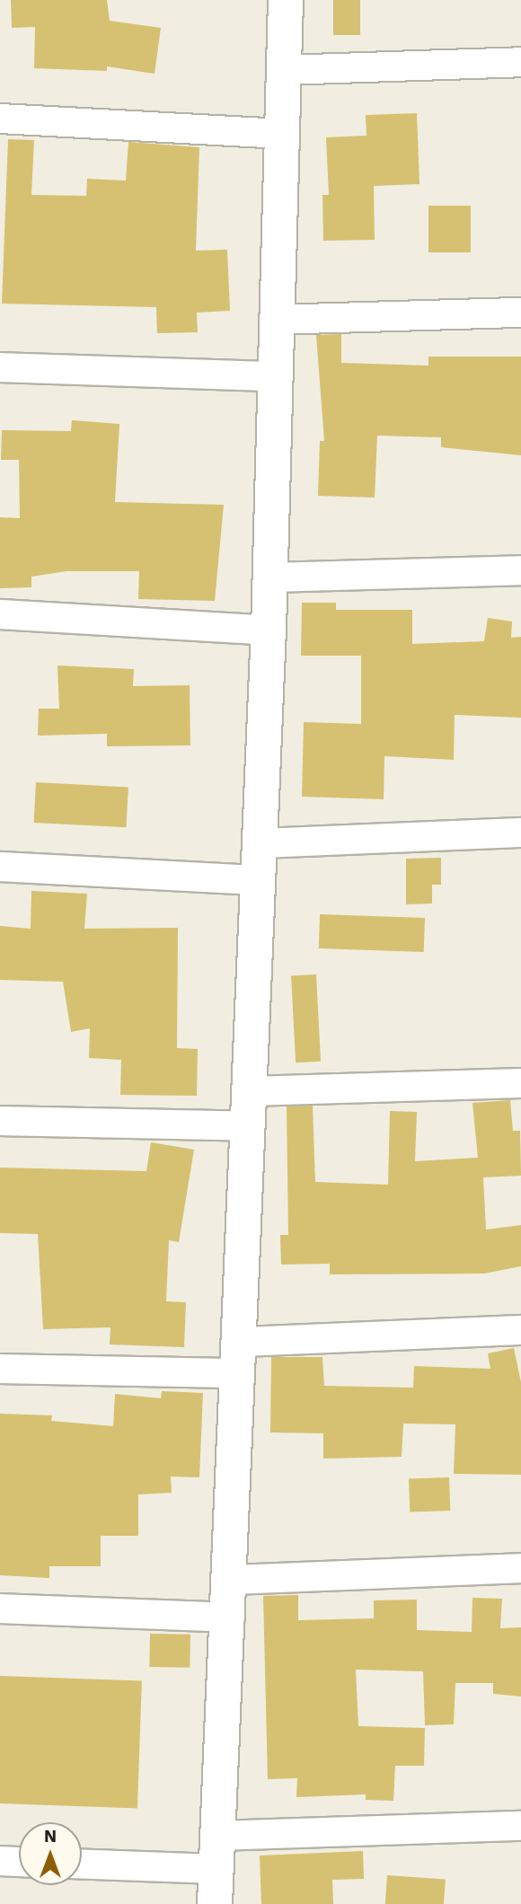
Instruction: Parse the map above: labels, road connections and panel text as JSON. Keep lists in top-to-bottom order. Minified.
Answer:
{"north":"top"}
